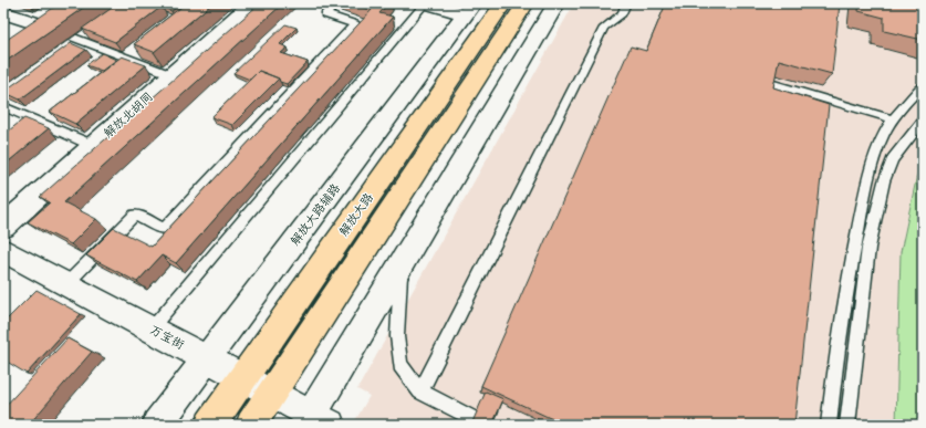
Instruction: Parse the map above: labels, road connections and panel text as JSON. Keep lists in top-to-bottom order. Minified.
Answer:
{"streets":{"main road":["解放大路"],"street":["解放北胡同","解放大路辅路","万宝街"]},"crossings":[["解放大路辅路","万宝街"],["解放大路","万宝街"]]}
